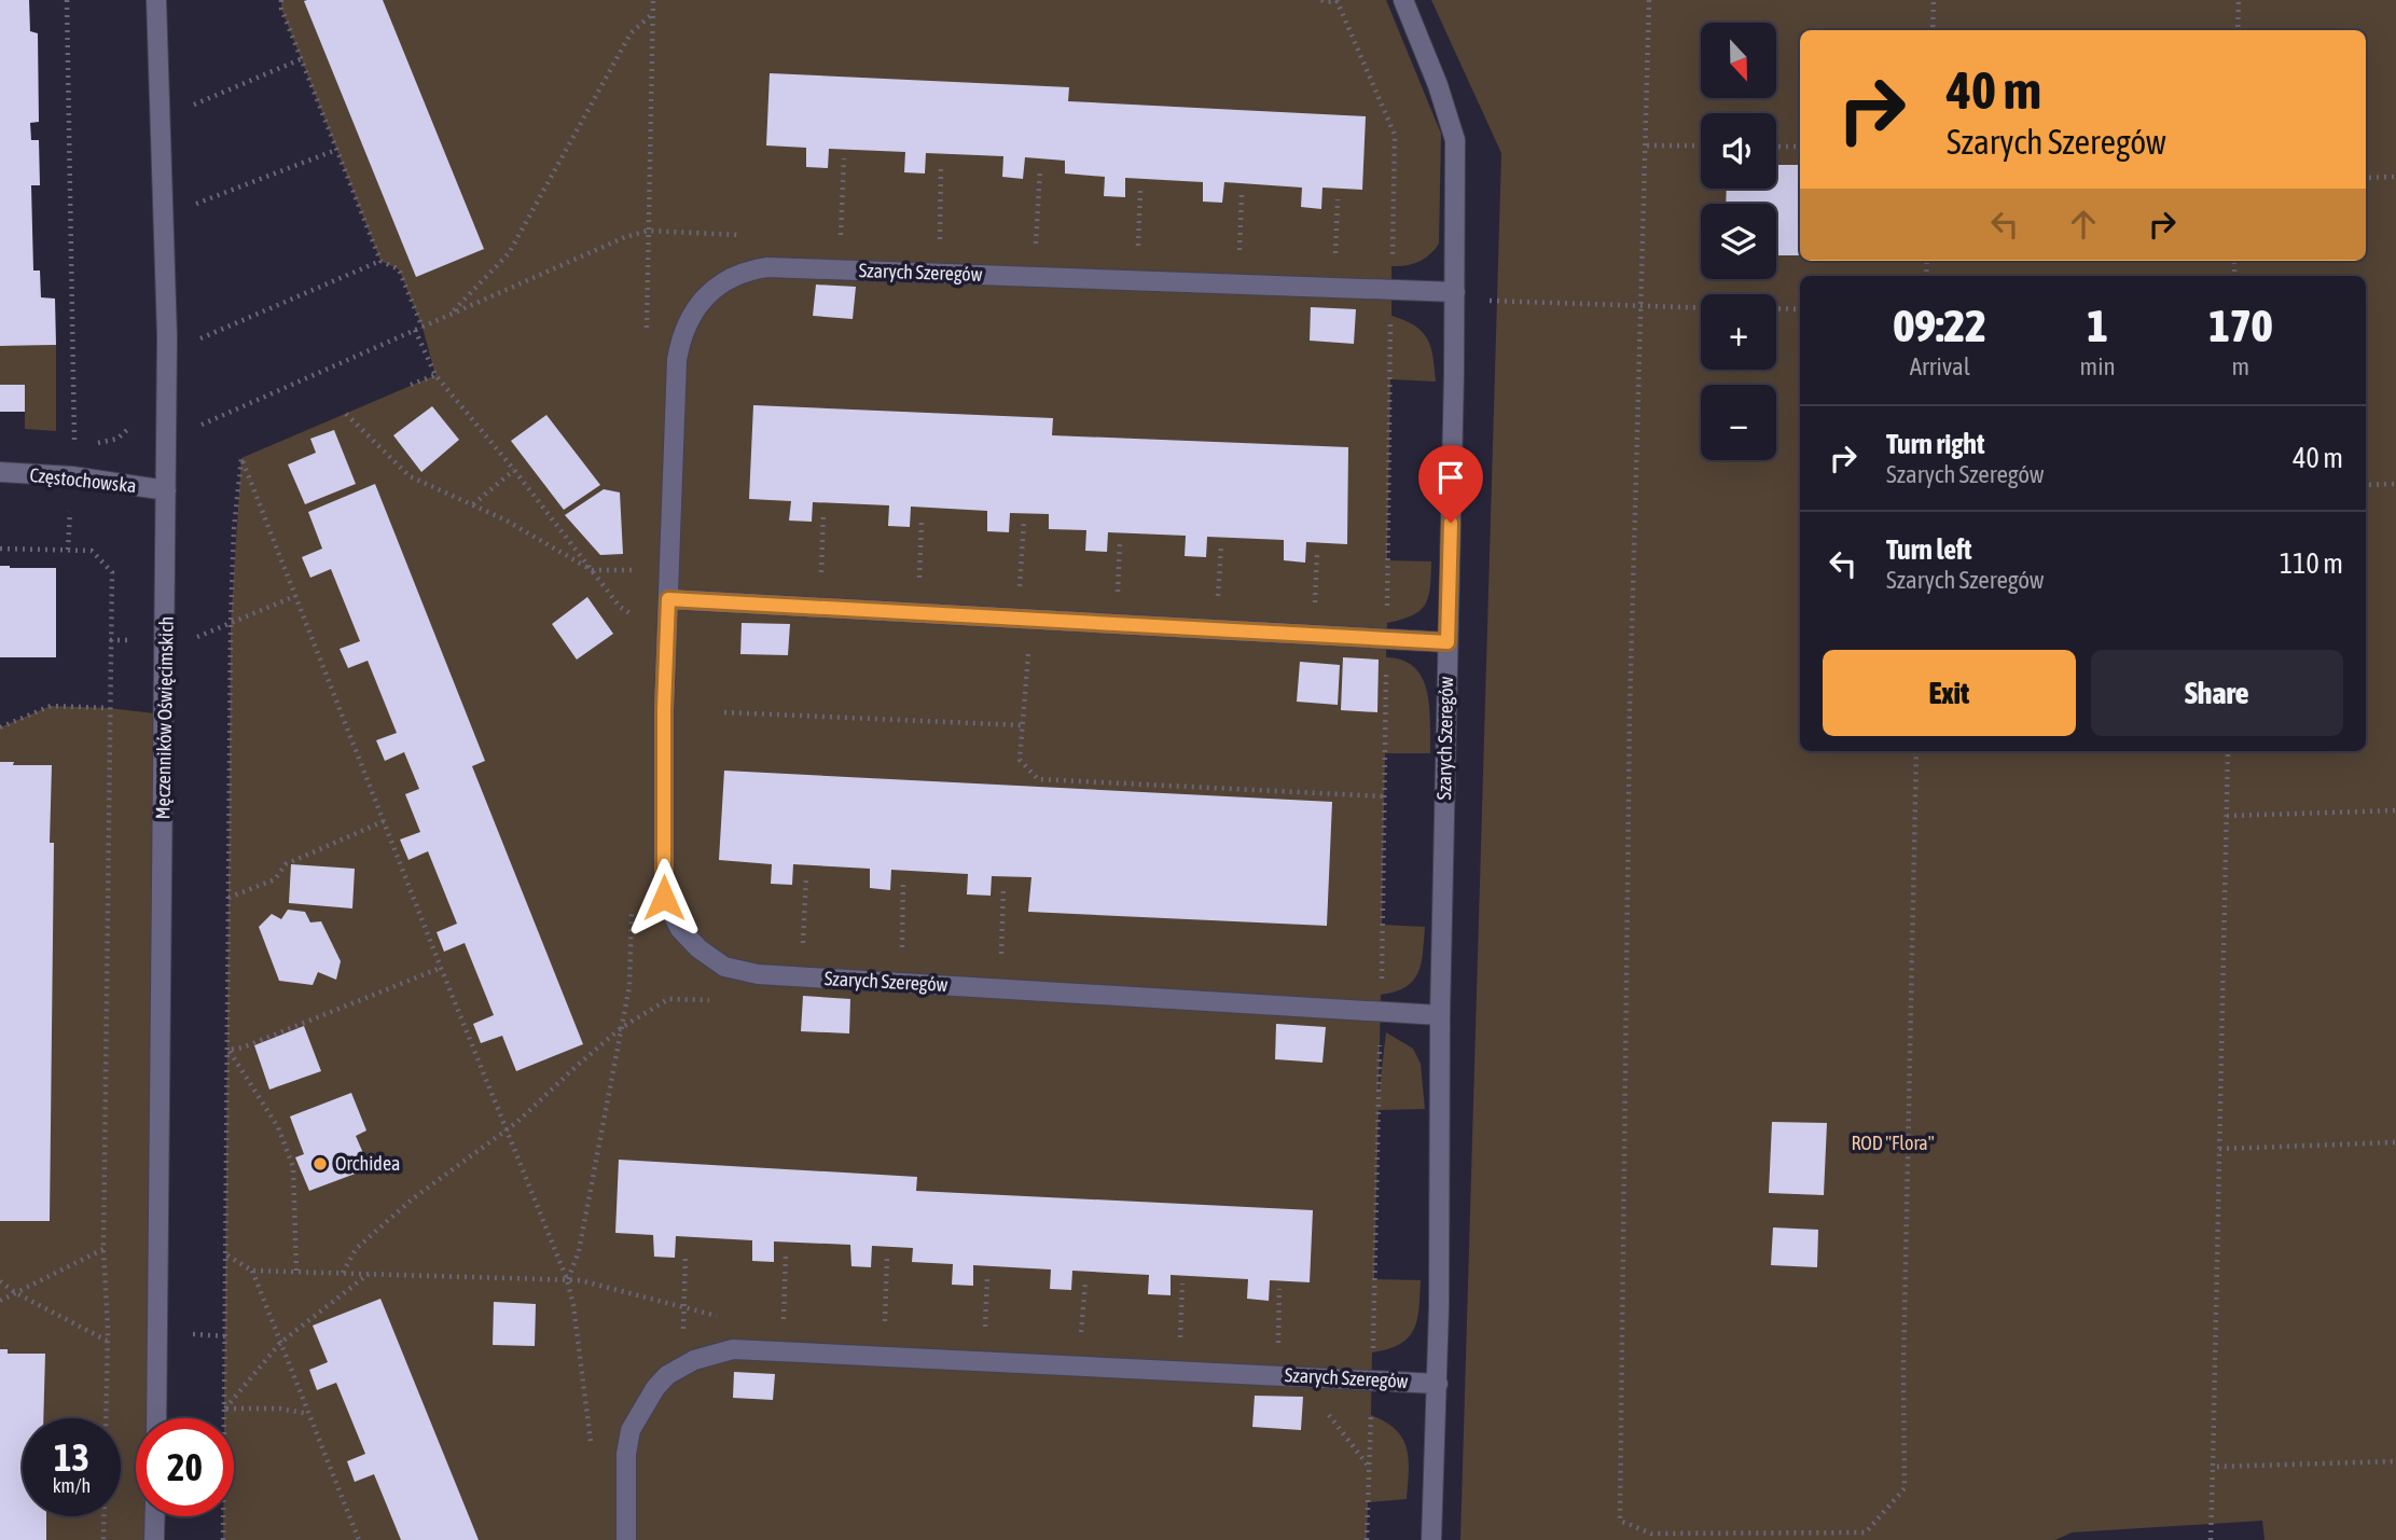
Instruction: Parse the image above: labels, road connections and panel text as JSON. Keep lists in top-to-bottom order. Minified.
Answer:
{"streets":{"street":["Szarych Szeregów","Częstochowska","Męczenników Oświęcimskich"]},"crossings":[["Częstochowska","Męczenników Oświęcimskich"]],"parks":["ROD \"Flora\""],"places":["Orchidea"],"north":"bottom","page":{"map_buttons":["+","−"],"turn":["40 m","Szarych Szeregów"],"eta":["09:22","Arrival","1","min","170","m"],"list":[{"name":"Turn right","note":"Szarych Szeregów","value":"40 m"},{"name":"Turn left","note":"Szarych Szeregów","value":"110 m"}],"buttons":["Exit","Share"],"speed":"13 km/h","limit":"20"}}
